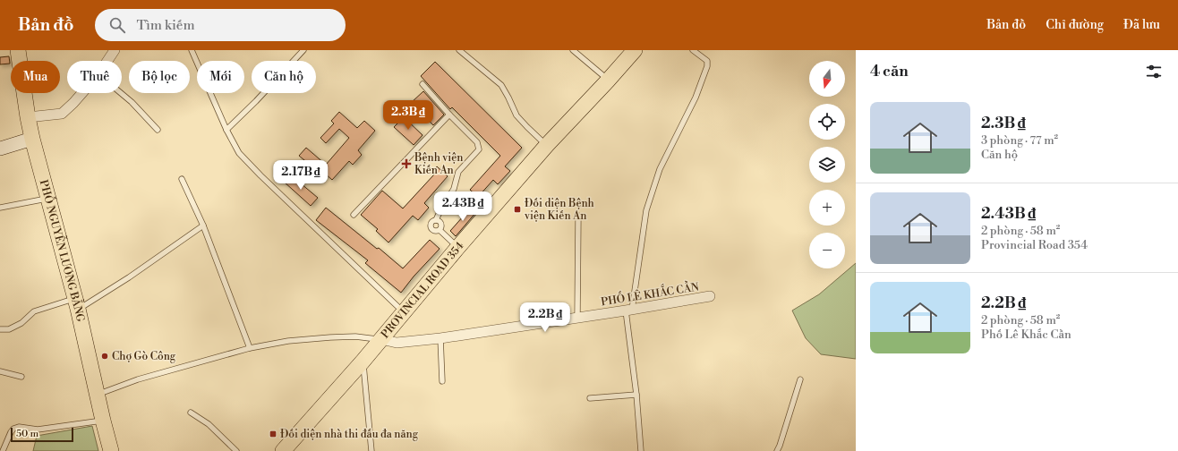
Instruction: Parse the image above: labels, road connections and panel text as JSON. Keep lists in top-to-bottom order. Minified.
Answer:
{"streets":{"main road":["PHỐ NGUYỄN LƯƠNG BẰNG","PROVINCIAL ROAD 354"],"street":["PHỐ LÊ KHẮC CẦN"]},"crossings":[["PROVINCIAL ROAD 354","PHỐ LÊ KHẮC CẦN"]],"places":{"health":["Bệnh viện Kiến An"],"transit":["Đối diện Bệnh viện Kiến An","Đối diện nhà thi đấu đa năng"],"other":["Chợ Gò Công"]},"scale_bar":"50 m","north":"bottom","page":{"header":"Bản đồ","search":"Tìm kiếm","nav":["Bản đồ","Chỉ đường","Đã lưu"],"heading":"4 căn","map_buttons":["+","−"],"chip":["Mua","Thuê","Bộ lọc","Mới","Căn hộ"],"list":[{"name":"2.3B ₫","note":"3 phòng · 77 m² · Căn hộ"},{"name":"2.43B ₫","note":"2 phòng · 58 m² · Provincial Road 354"},{"name":"2.2B ₫","note":"2 phòng · 58 m² · Phố Lê Khắc Cần"}],"price":["2.3B ₫","2.17B ₫","2.43B ₫","2.2B ₫"],"scale":"50 m"}}
